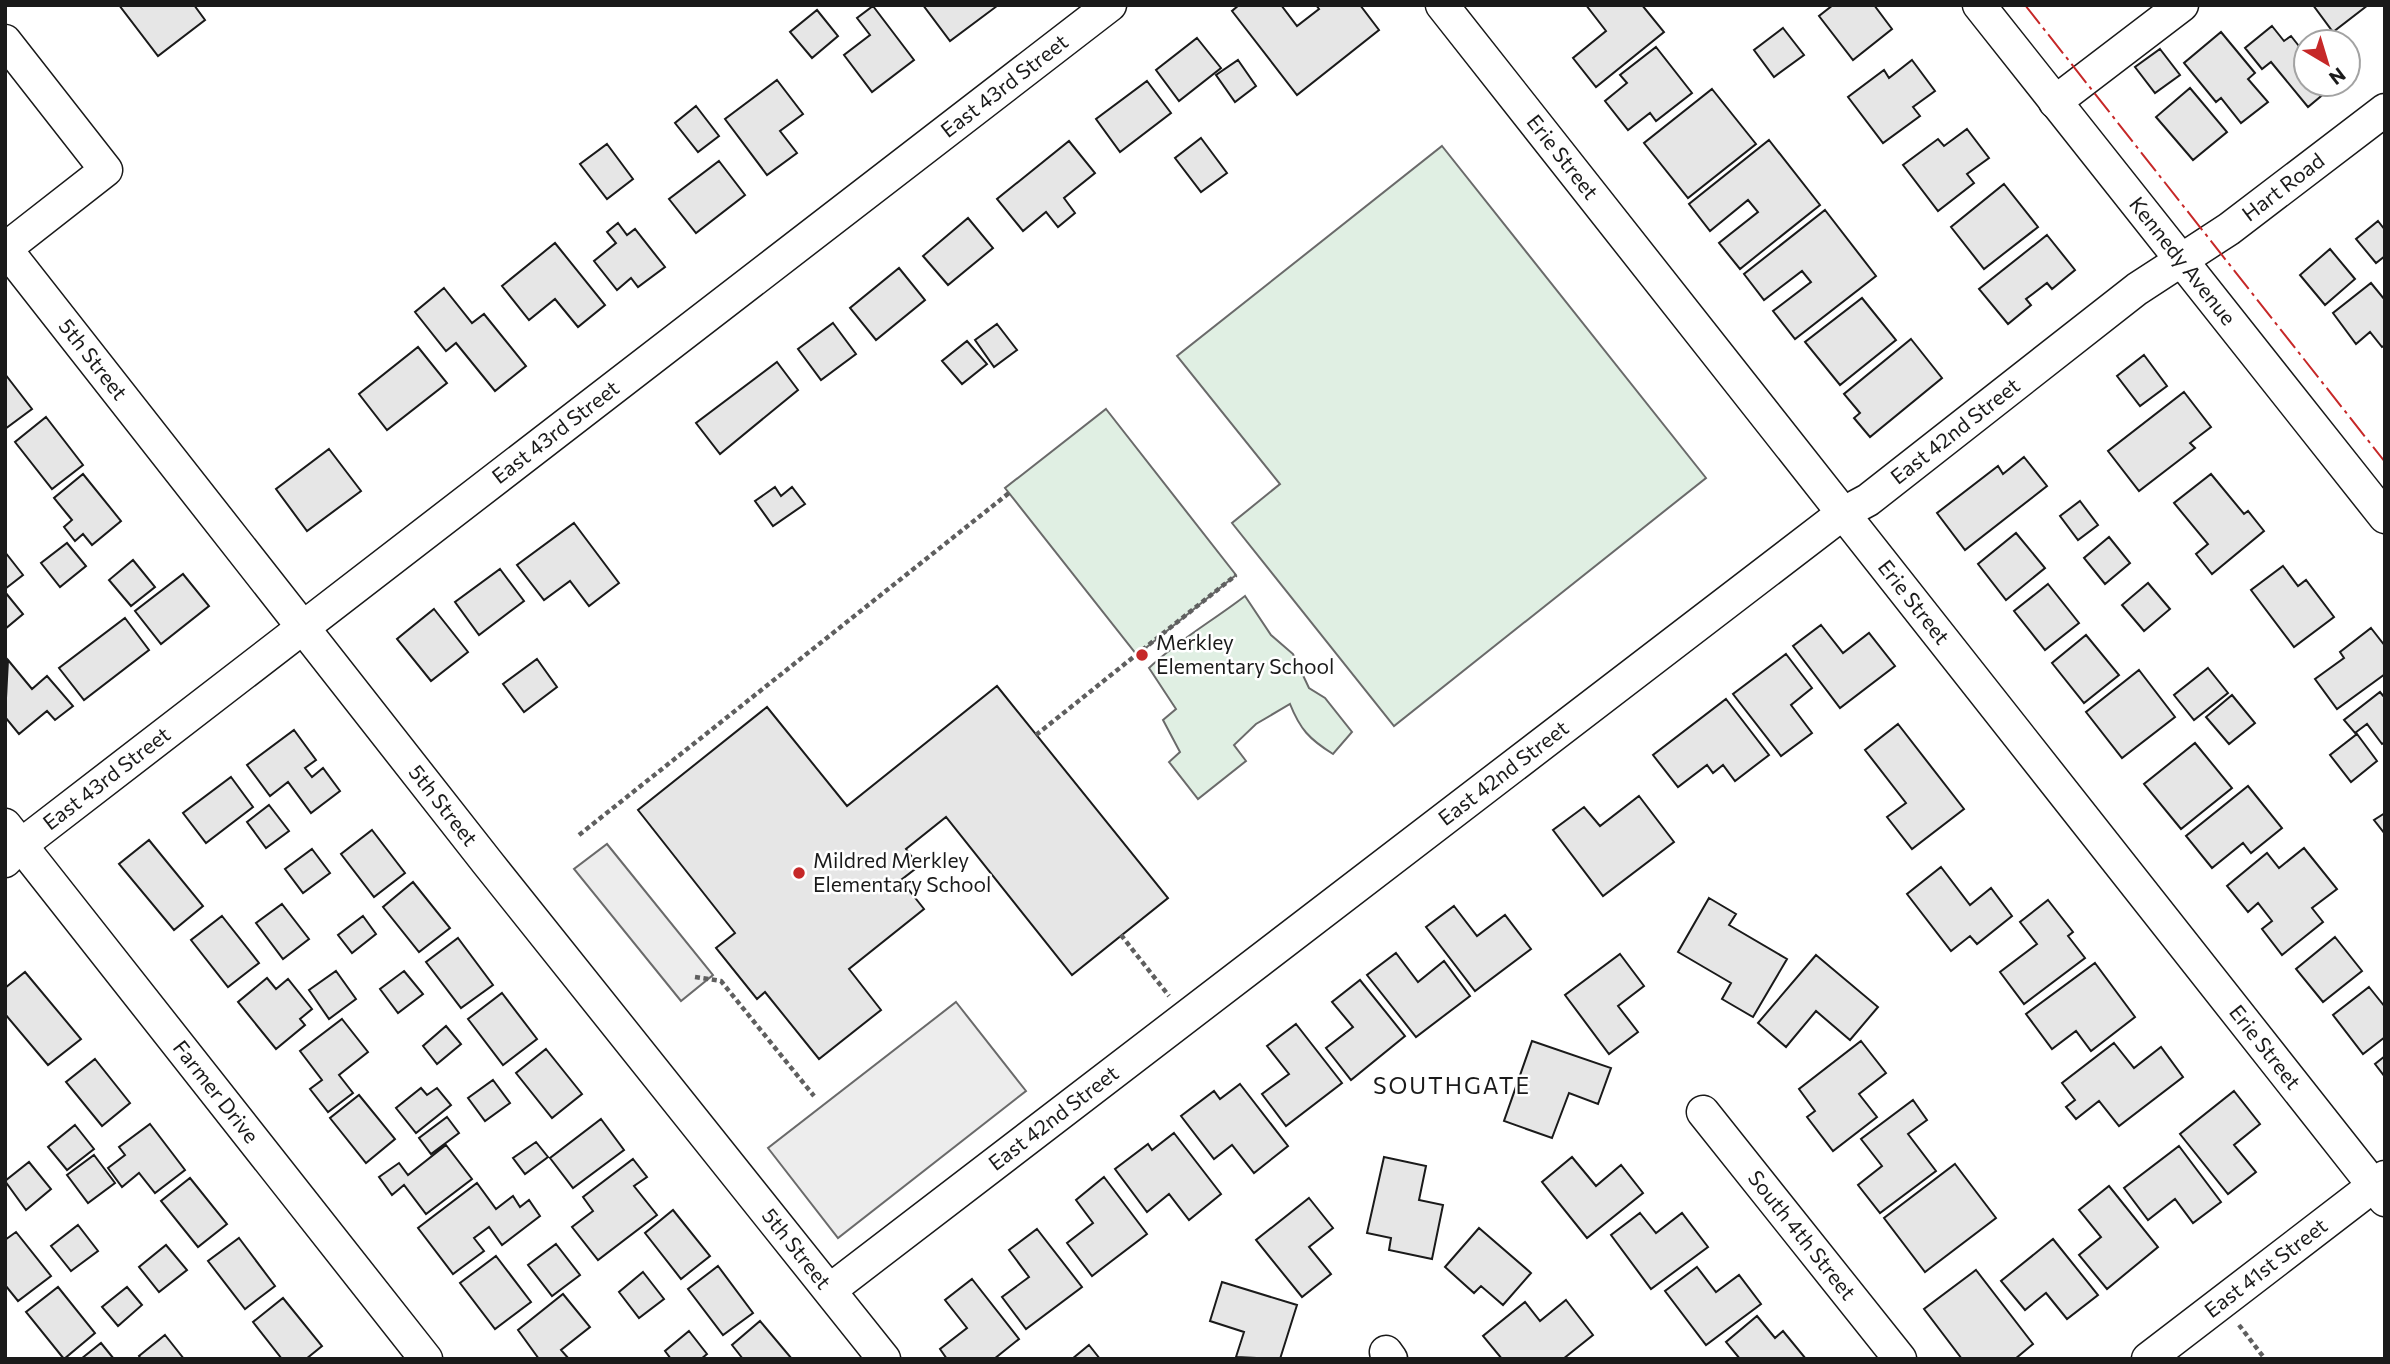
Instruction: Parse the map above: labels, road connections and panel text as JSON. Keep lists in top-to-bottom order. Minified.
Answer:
{"streets":{"street":["East 43rd Street","Erie Street","Hart Road","Kennedy Avenue","5th Street","East 42nd Street","Farmer Drive","South 4th Street","East 41st Street"]},"crossings":[["East 43rd Street","5th Street"],["East 43rd Street","Farmer Drive"],["Erie Street","East 42nd Street"],["Erie Street","East 41st Street"],["Hart Road","Kennedy Avenue"],["Hart Road","East 42nd Street"],["Kennedy Avenue","East 42nd Street"],["5th Street","East 42nd Street"]],"districts":["SOUTHGATE"],"places":["Merkley Elementary School","Mildred Merkley Elementary School"],"north":"bottom right"}
